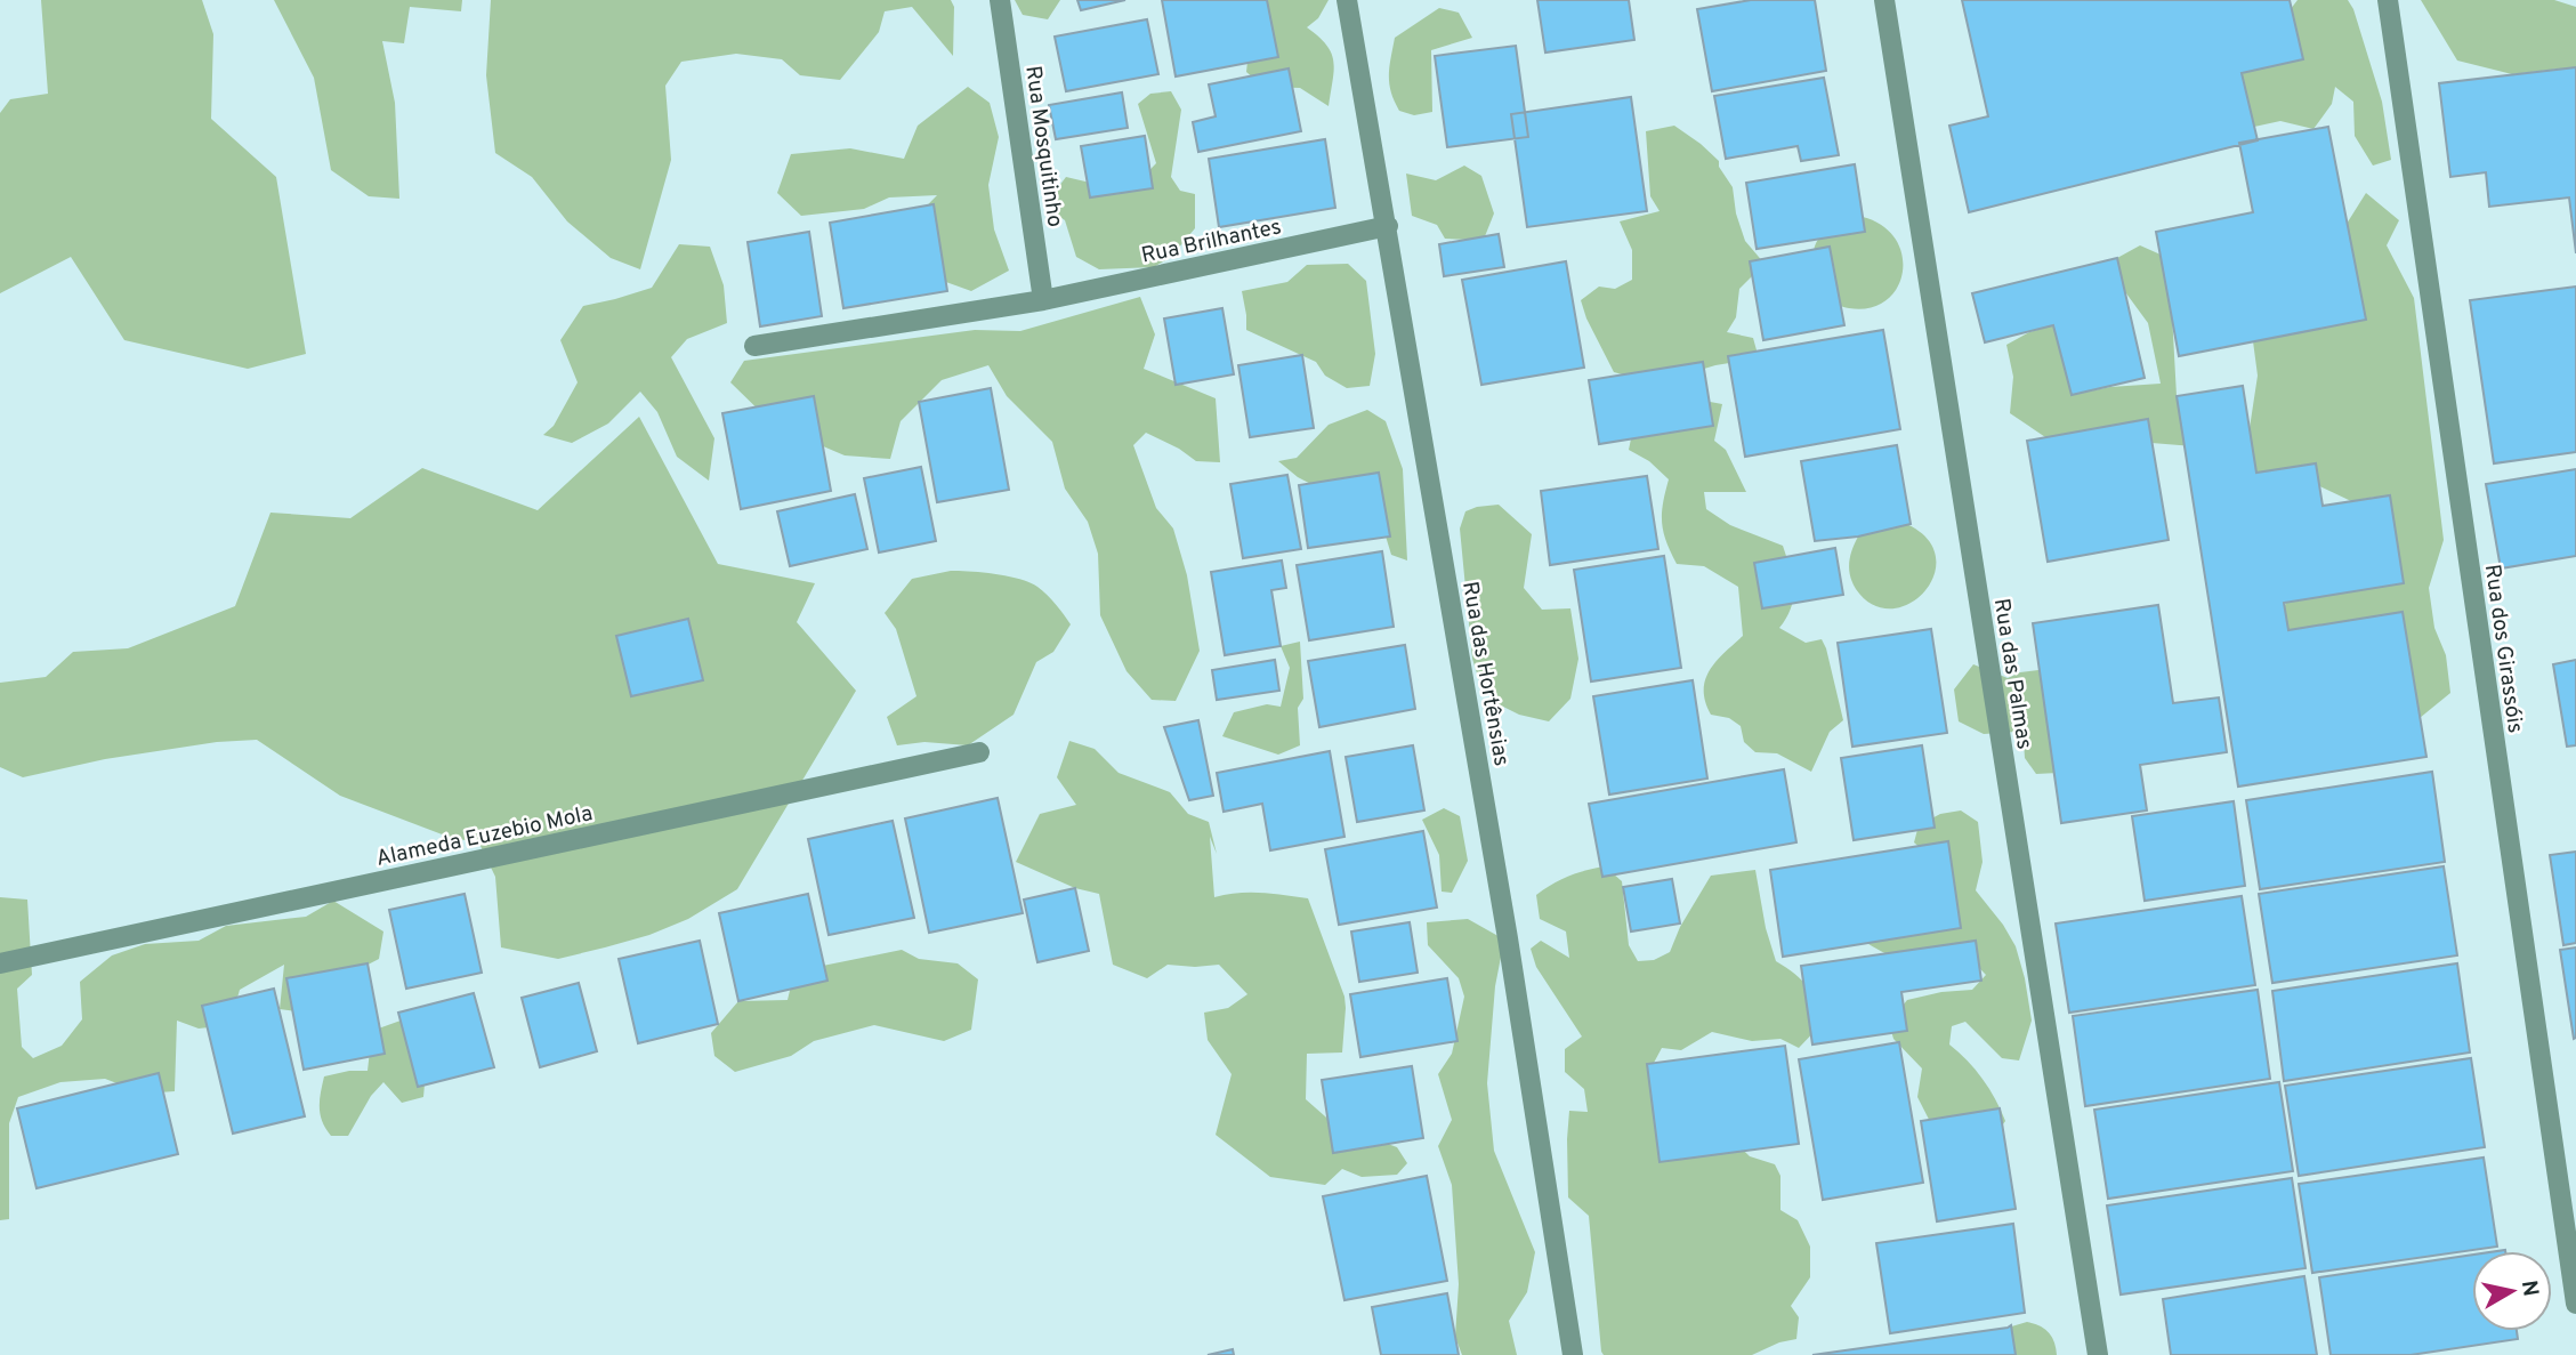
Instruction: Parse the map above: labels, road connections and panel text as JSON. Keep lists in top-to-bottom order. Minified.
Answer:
{"streets":{"street":["Rua Mosquitinho","Rua Brilhantes","Rua dos Girassóis","Rua das Hortênsias","Rua das Palmas","Alameda Euzebio Mola"]},"crossings":[["Rua Mosquitinho","Rua Brilhantes"],["Rua Brilhantes","Rua das Hortênsias"]],"north":"right"}
